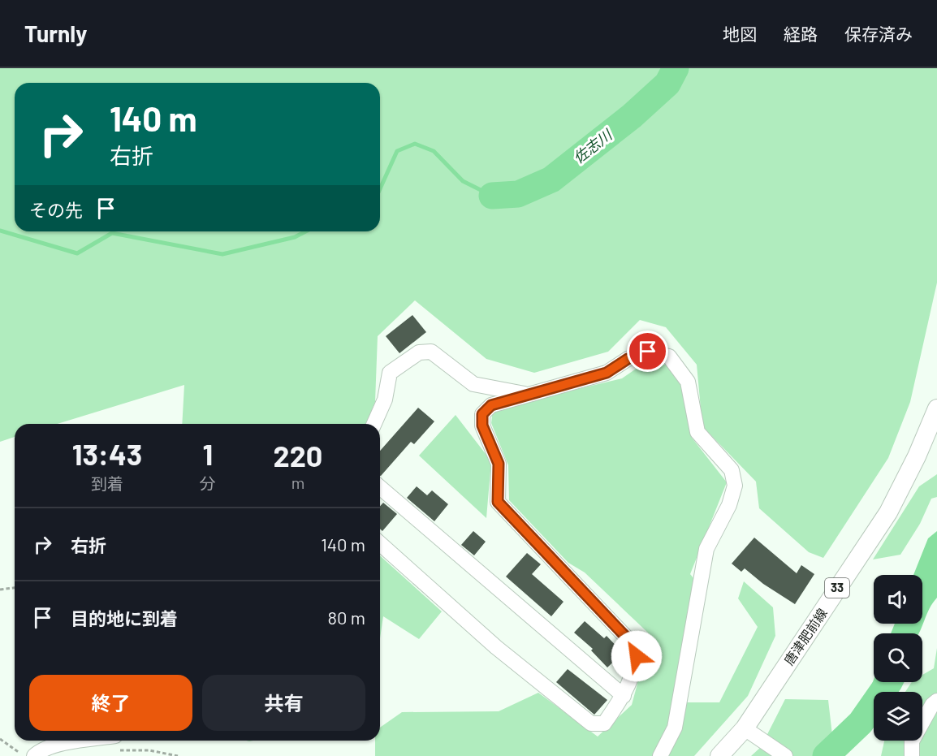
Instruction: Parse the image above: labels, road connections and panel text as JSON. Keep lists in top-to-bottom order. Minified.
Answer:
{"streets":{"main road":["33","唐津肥前線"]},"water":["佐志川"],"page":{"header":"Turnly","nav":["地図","経路","保存済み"],"turn":["140 m","右折"],"then":"その先","eta":["13:43","到着","1","分","220","m"],"list":[{"name":"右折","value":"140 m"},{"name":"目的地に到着","value":"80 m"}],"buttons":["終了","共有"]}}
